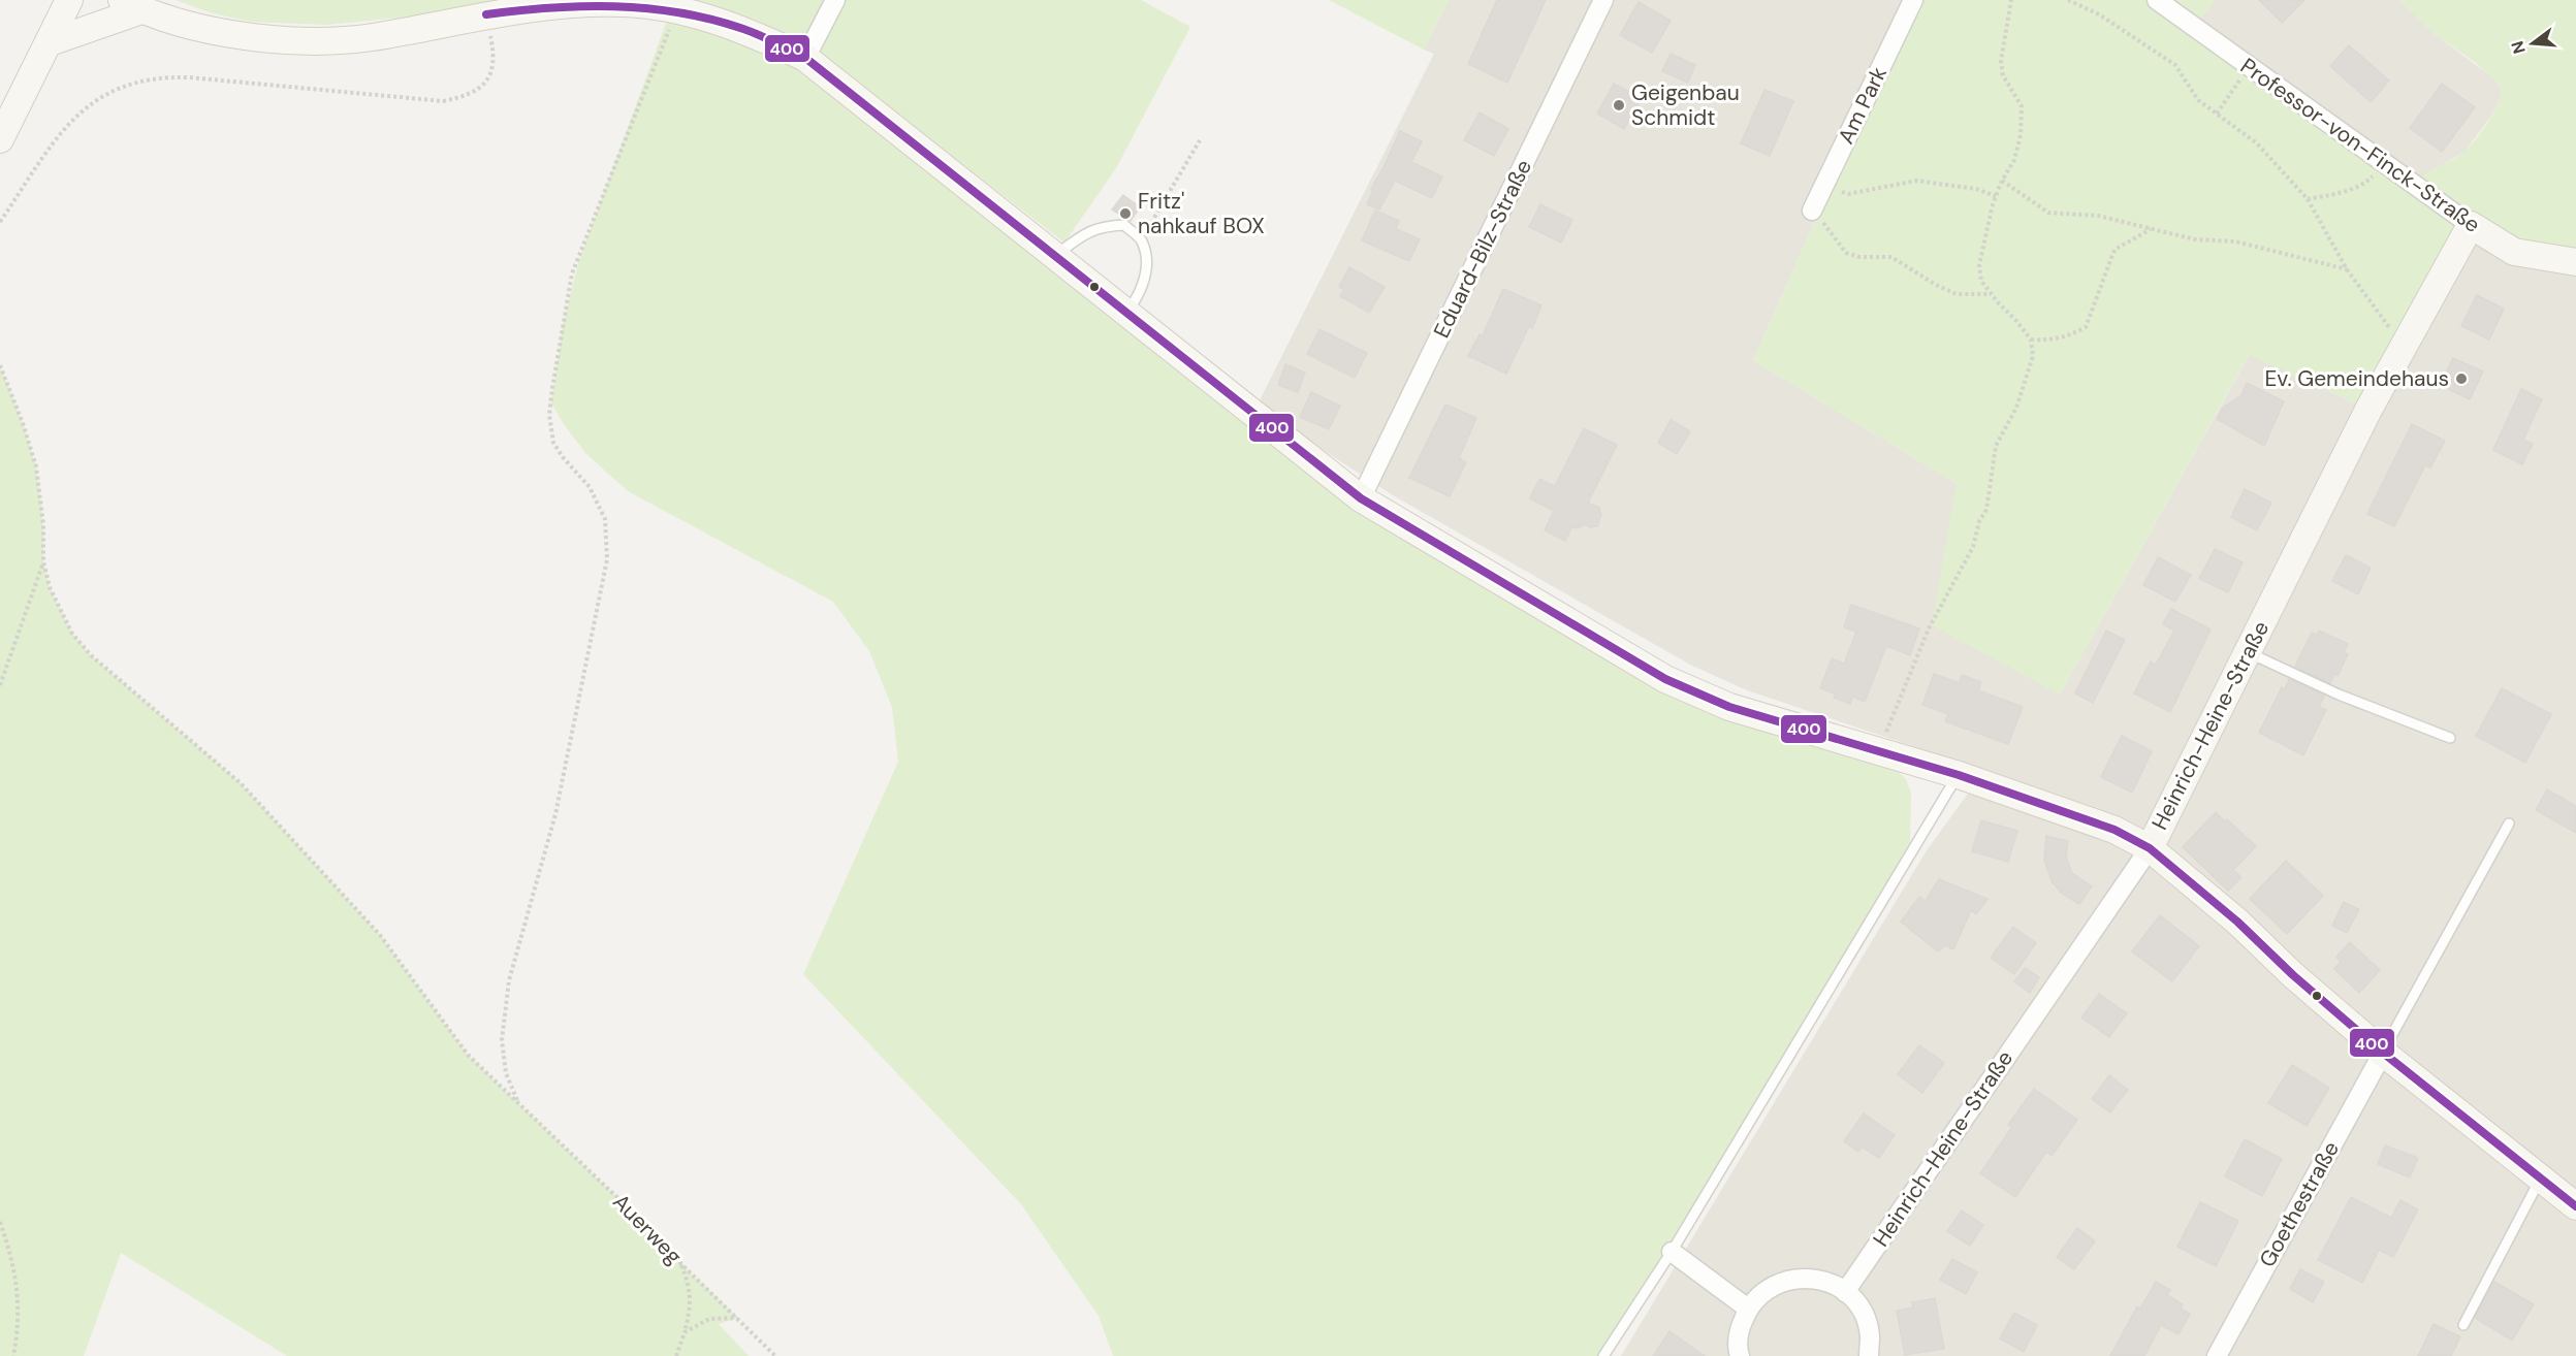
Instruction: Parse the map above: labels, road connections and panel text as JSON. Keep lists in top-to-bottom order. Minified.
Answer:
{"streets":{"street":["Am Park","Professor-von-Finck-Straße","Eduard-Bilz-Straße","Heinrich-Heine-Straße","Goethestraße"],"path":["Auerweg"]},"crossings":[["Professor-von-Finck-Straße","Heinrich-Heine-Straße"]],"places":["Geigenbau Schmidt","Fritz' nahkauf BOX","Ev. Gemeindehaus"],"lines":["transit line 400"],"north":"left"}
